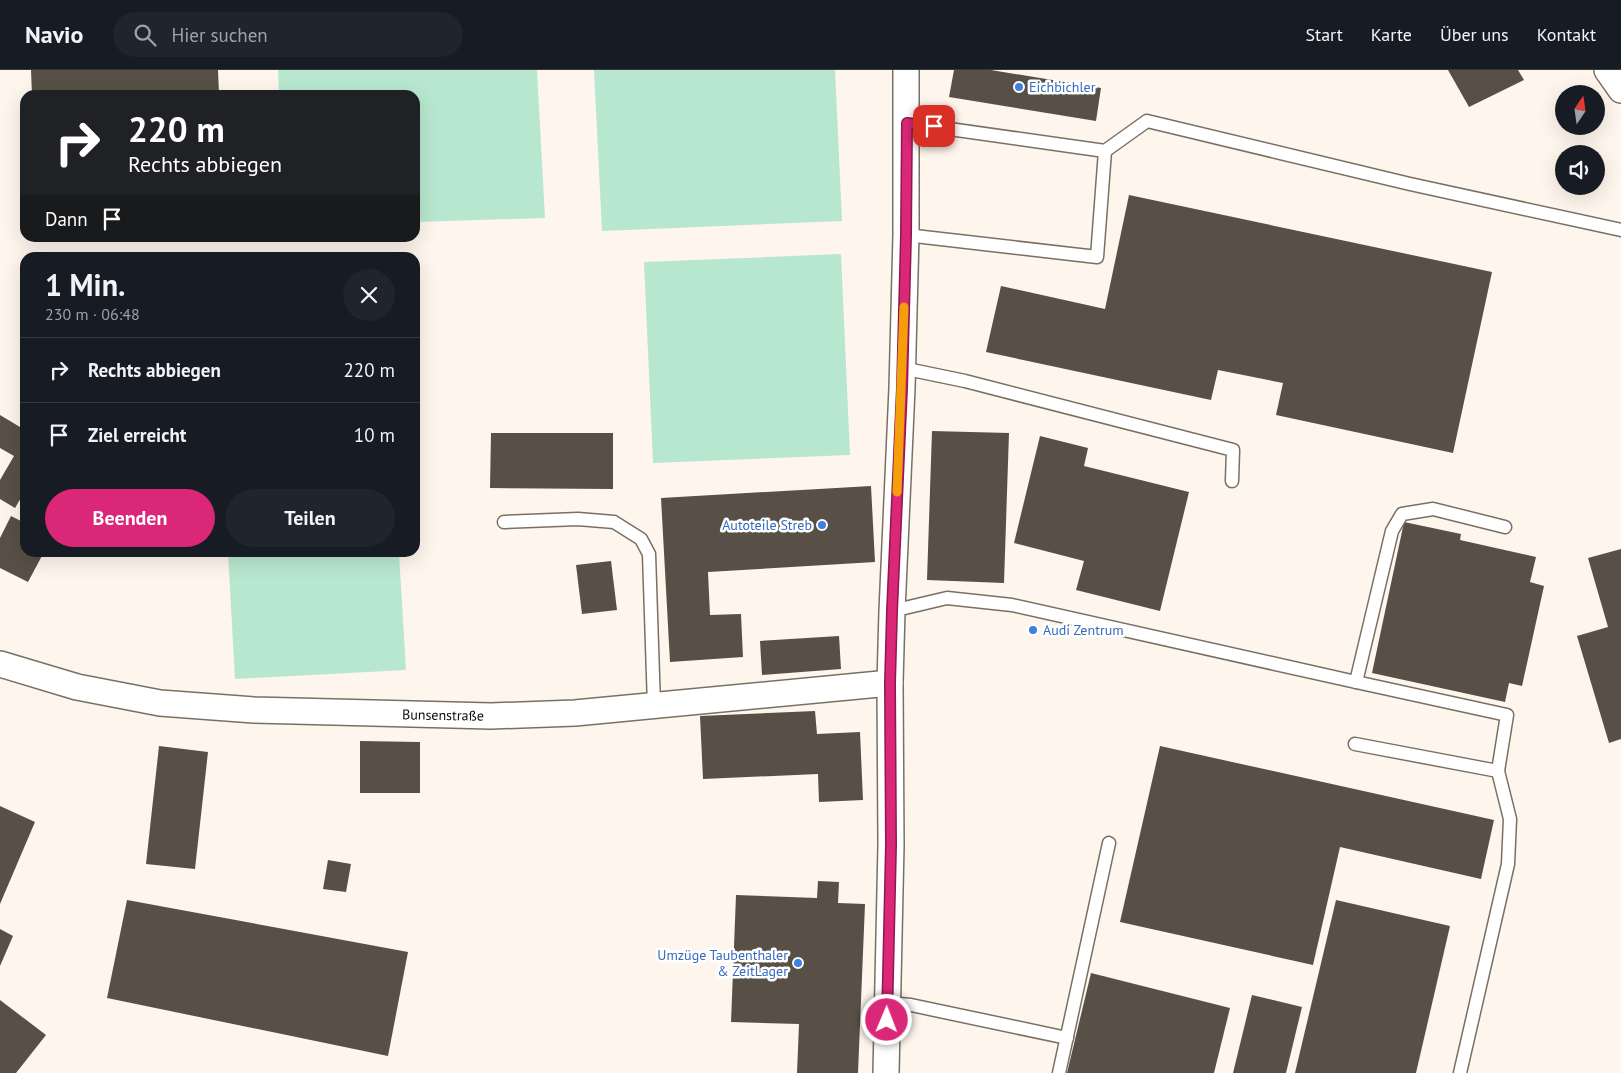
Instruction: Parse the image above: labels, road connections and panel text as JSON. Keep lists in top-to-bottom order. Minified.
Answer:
{"streets":{"street":["Bunsenstraße"]},"places":["Eichbichler","Autoteile Streb","Audi Zentrum","Umzüge Taubenthaler & ZeitLager"],"north":"top","page":{"header":"Navio","search":"Hier suchen","nav":["Start","Karte","Über uns","Kontakt"],"turn":["220 m","Rechts abbiegen"],"then":"Dann","heading":["1 Min.","230 m · 06:48"],"list":[{"name":"Rechts abbiegen","value":"220 m"},{"name":"Ziel erreicht","value":"10 m"}],"buttons":["Beenden","Teilen"]}}
